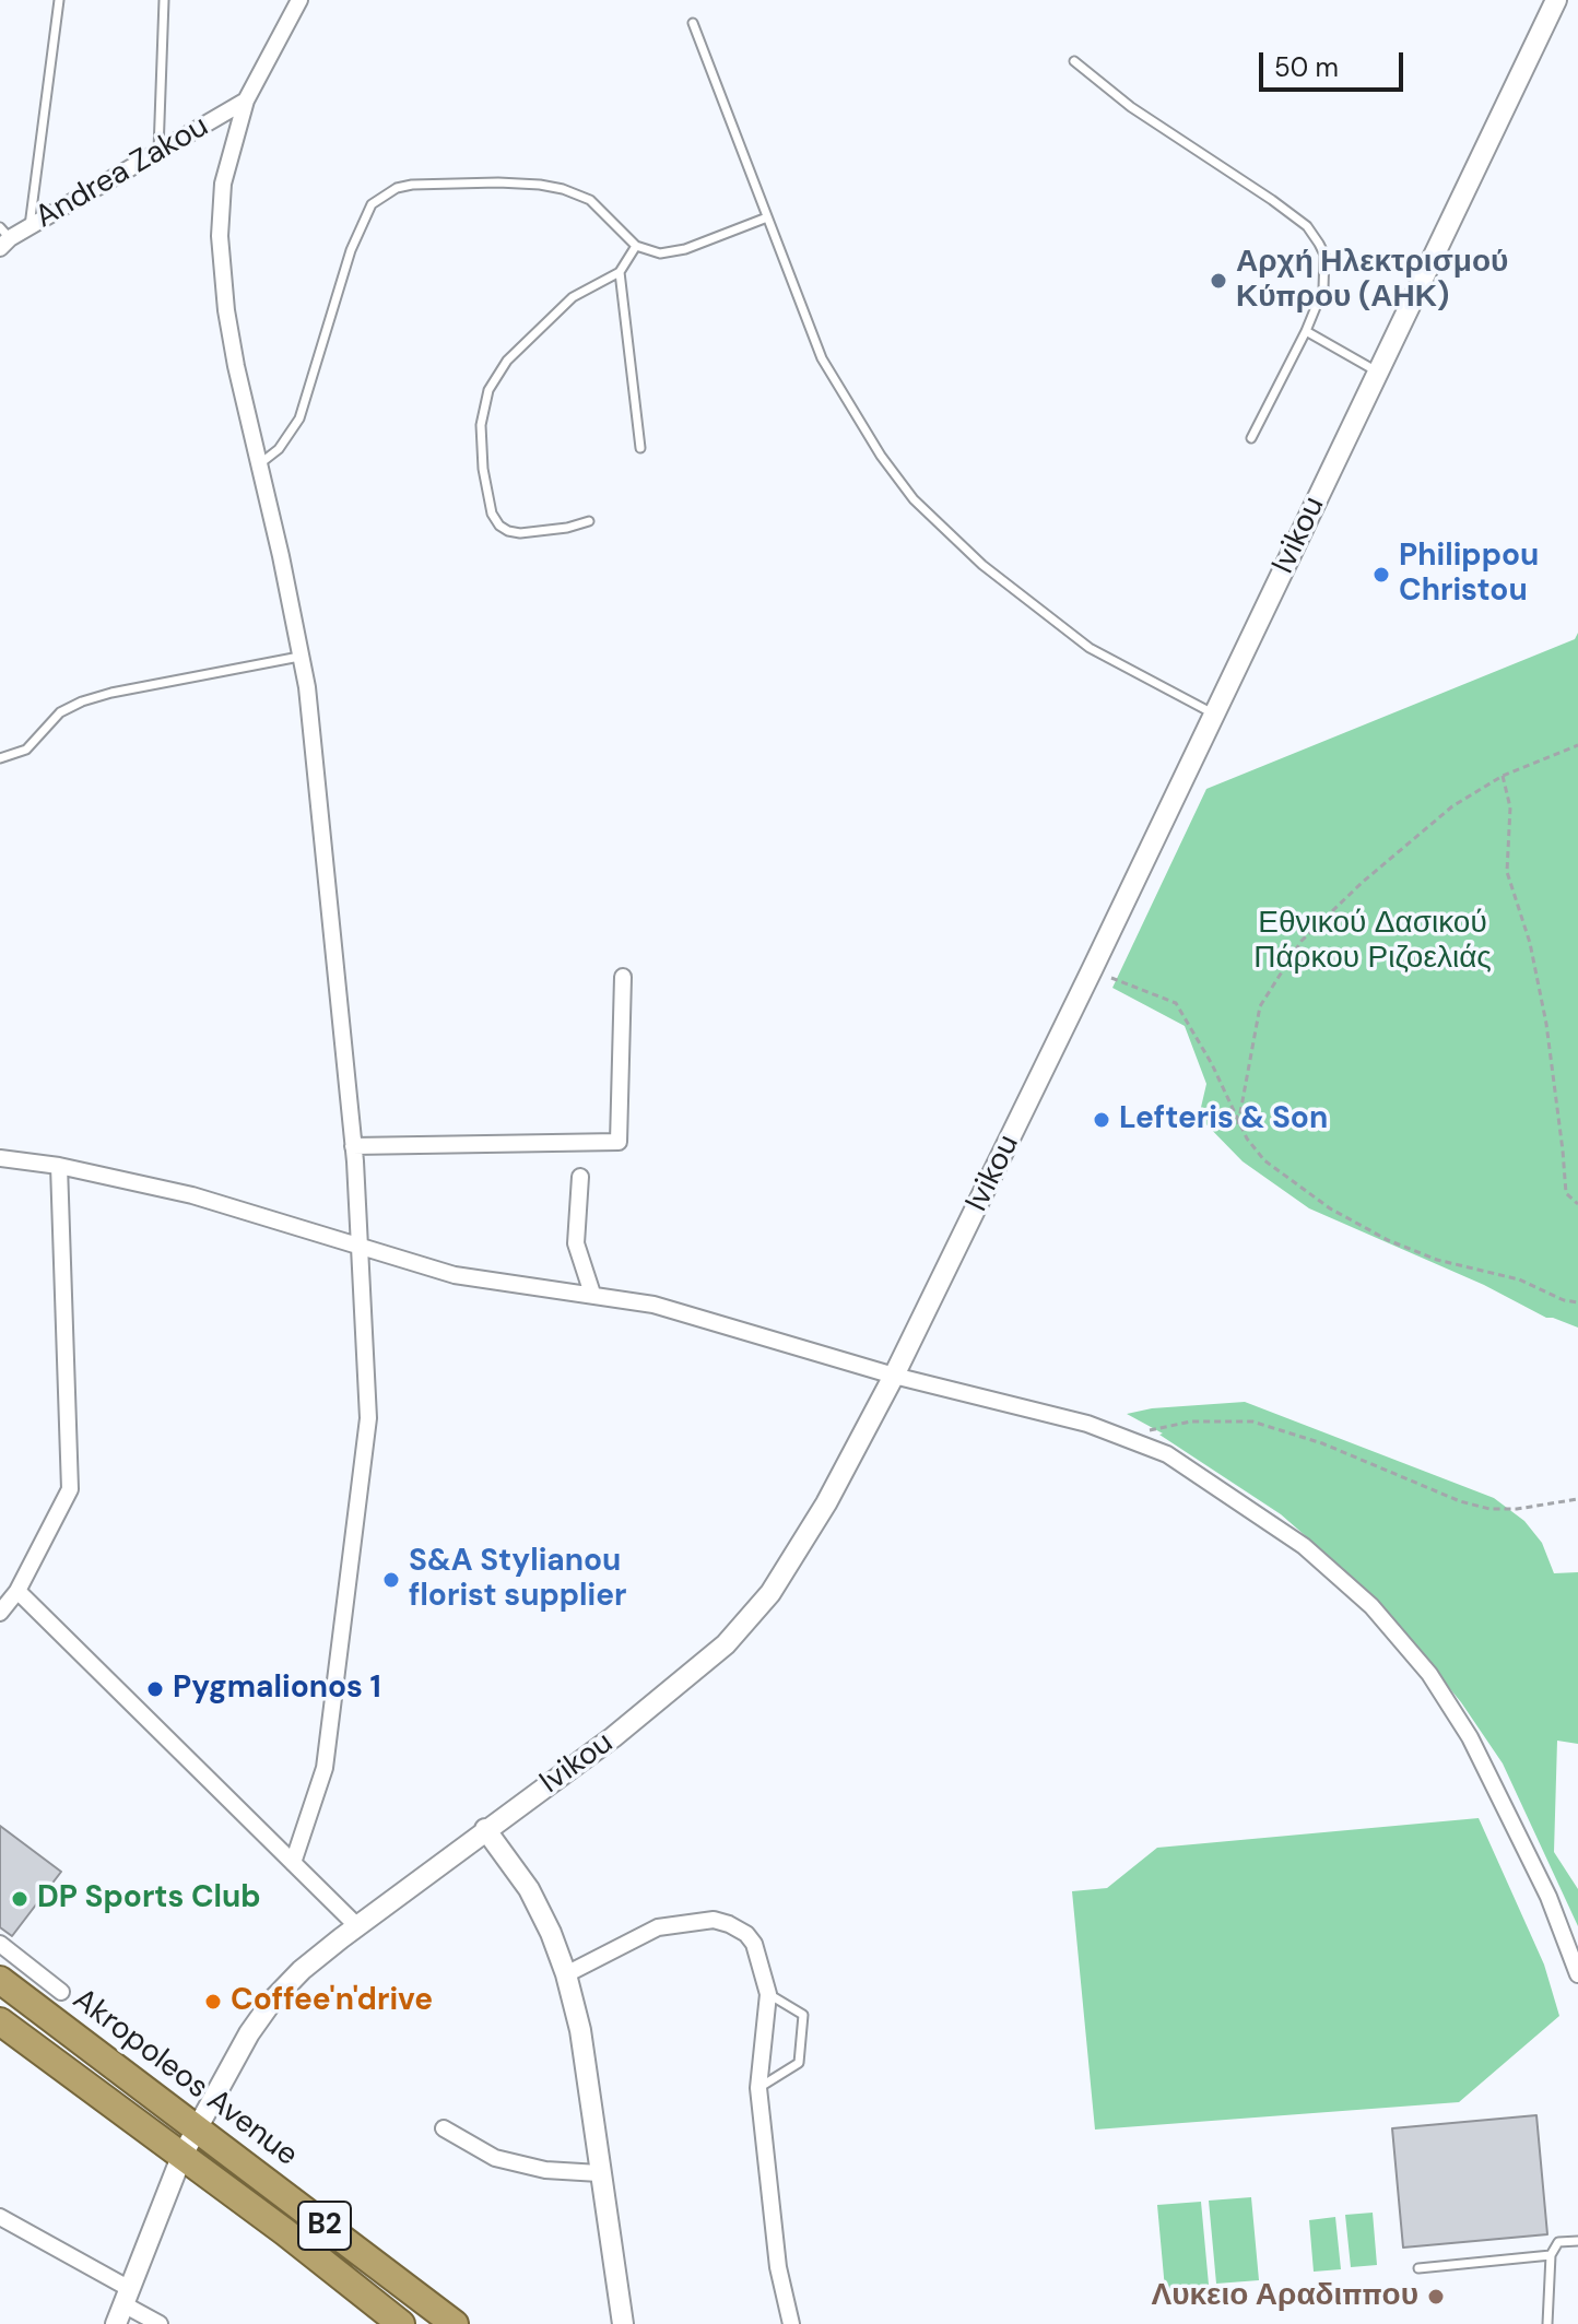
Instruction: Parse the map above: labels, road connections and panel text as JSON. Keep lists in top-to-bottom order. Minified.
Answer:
{"streets":{"highway":["Akropoleos Avenue","B2"],"street":["Andrea Zakou","Ivikou"]},"crossings":[["Ivikou","Akropoleos Avenue"]],"parks":["Εθνικού Δασικού Πάρκου Ριζοελιάς"],"places":["Αρχή Ηλεκτρισμού Κύπρου (ΑΗΚ)","Philippou Christou","Lefteris & Son","S&A Stylianou florist supplier","Pygmalionos 1","DP Sports Club","Coffee'n'drive","Λυκειο Αραδιππου"],"scale_bar":"50 m"}
